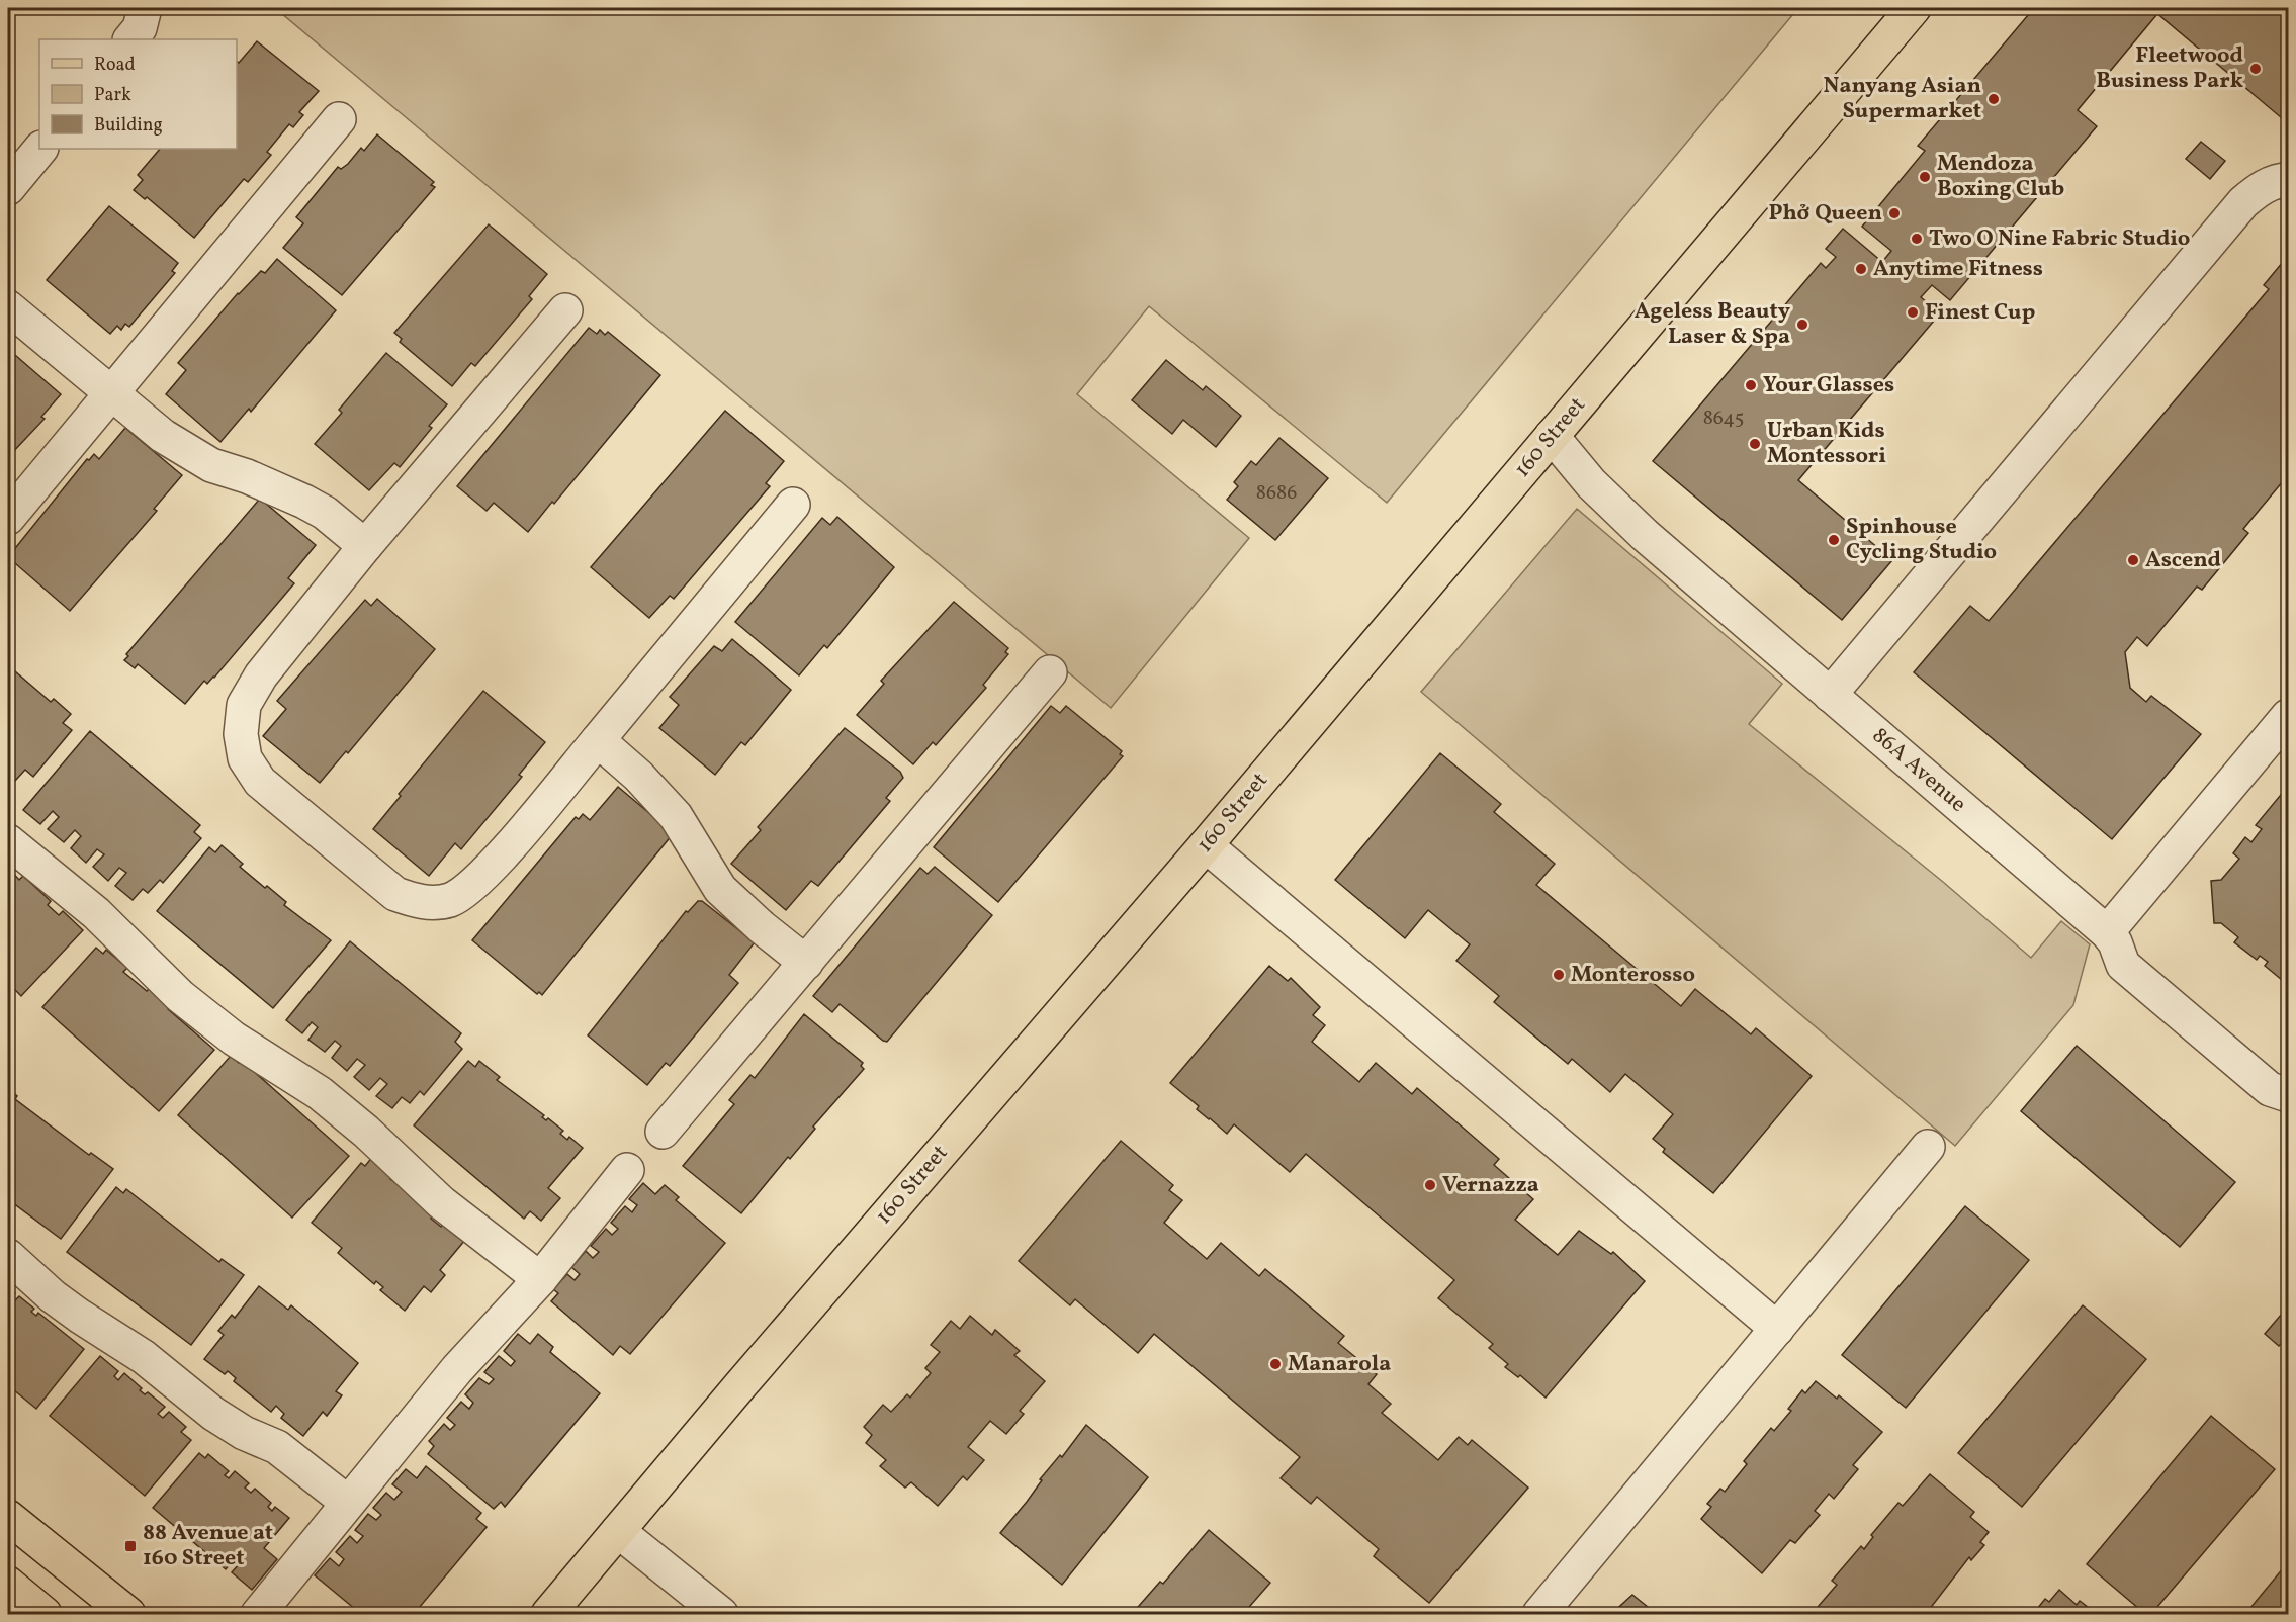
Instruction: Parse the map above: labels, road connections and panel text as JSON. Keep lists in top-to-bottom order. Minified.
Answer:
{"streets":{"main road":["160 Street"],"street":["86A Avenue"]},"crossings":[["160 Street","86A Avenue"]],"places":{"other":["Fleetwood Business Park","Nanyang Asian Supermarket","Mendoza Boxing Club","Phở Queen","Two O Nine Fabric Studio","Anytime Fitness","Finest Cup","Ageless Beauty Laser & Spa","Your Glasses","Urban Kids Montessori","Spinhouse Cycling Studio","Ascend","Monterosso","Vernazza","Manarola"],"transit":["88 Avenue at 160 Street"]},"house_numbers":["8645","8686"],"legend":["Road","Park","Building"]}
